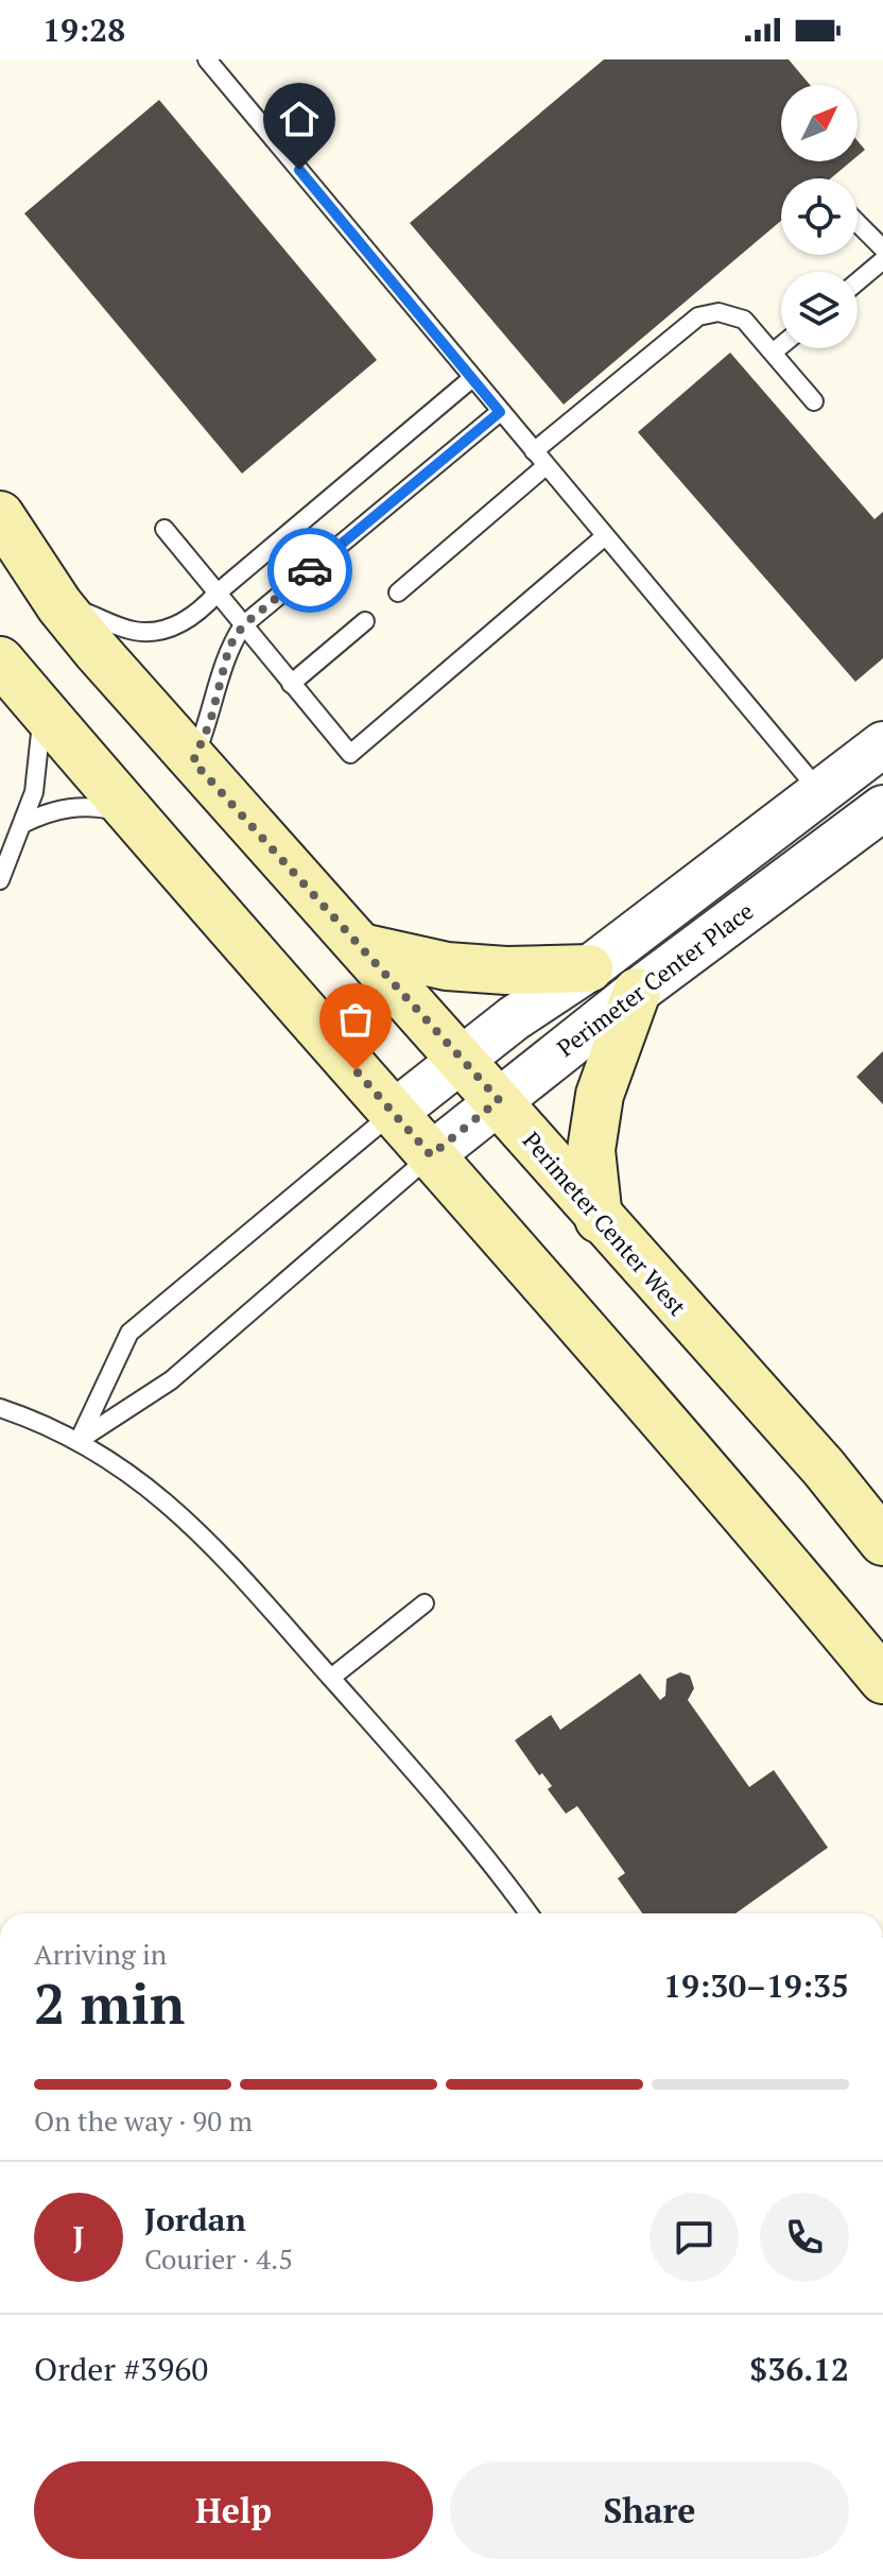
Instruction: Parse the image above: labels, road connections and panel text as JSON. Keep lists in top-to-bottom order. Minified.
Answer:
{"streets":{"main road":["Perimeter Center West"],"street":["Perimeter Center Place"]},"crossings":[["Perimeter Center Place","Perimeter Center West"]],"north":"top right","page":{"status":"19:28","heading":["2 min","Arriving in","19:30–19:35"],"panel":["Jordan","Courier · 4.5","Order #3960","$36.12"],"bar":"On the way · 90 m","round":"J","buttons":["Help","Share"]}}
